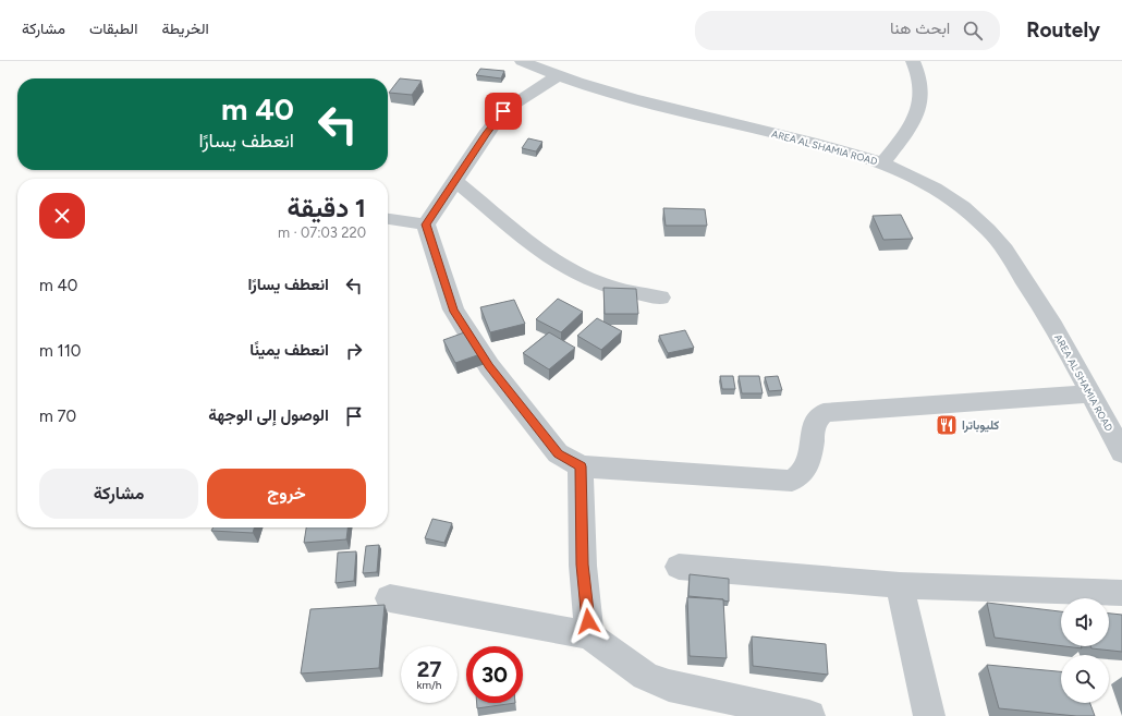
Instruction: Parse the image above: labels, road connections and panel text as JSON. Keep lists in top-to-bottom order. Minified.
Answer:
{"streets":{"street":["AREA AL SHAMIA ROAD"]},"places":{"restaurant":["كليوباترا"]},"page":{"header":"Routely","search":"ابحث هنا","nav":["الخريطة","الطبقات","مشاركة"],"turn":["40 m","انعطف يسارًا"],"heading":["1 دقيقة","220 m · 07:03"],"list":[{"name":"انعطف يسارًا","value":"40 m"},{"name":"انعطف يمينًا","value":"110 m"},{"name":"الوصول إلى الوجهة","value":"70 m"}],"buttons":["خروج","مشاركة"],"speed":"27 km/h","limit":"30"}}
